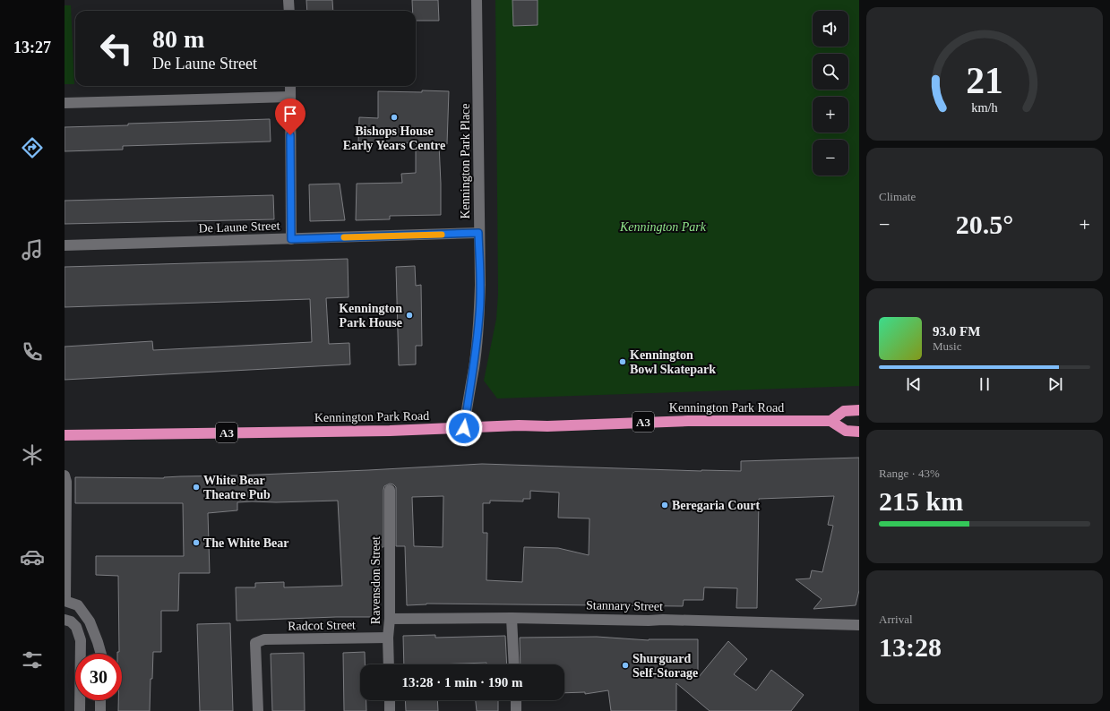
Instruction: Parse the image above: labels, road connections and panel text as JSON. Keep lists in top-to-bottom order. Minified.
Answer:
{"streets":{"highway":["Kennington Park Road","A3"],"street":["Kennington Park Place","De Laune Street","Ravensdon Street","Stannary Street","Radcot Street"]},"crossings":[["Kennington Park Place","De Laune Street"],["Kennington Park Place","Kennington Park Road"],["Ravensdon Street","Stannary Street"],["Ravensdon Street","Radcot Street"]],"parks":["Kennington Park"],"places":["Bishops House Early Years Centre","Kennington Park House","Kennington Bowl Skatepark","White Bear Theatre Pub","Beregaria Court","The White Bear","Shurguard Self-Storage"],"page":{"tabs":"13:27","map_buttons":["+","−"],"turn":["80 m","De Laune Street"],"tile":["Climate",["Range · 43%","215 km"],["Arrival","13:28"]],"heat":["−","20.5°","+"],"song":["93.0 FM","Music"],"limit":"30","trip":"13:28 · 1 min · 190 m","gauge":["21","km/h"]}}
